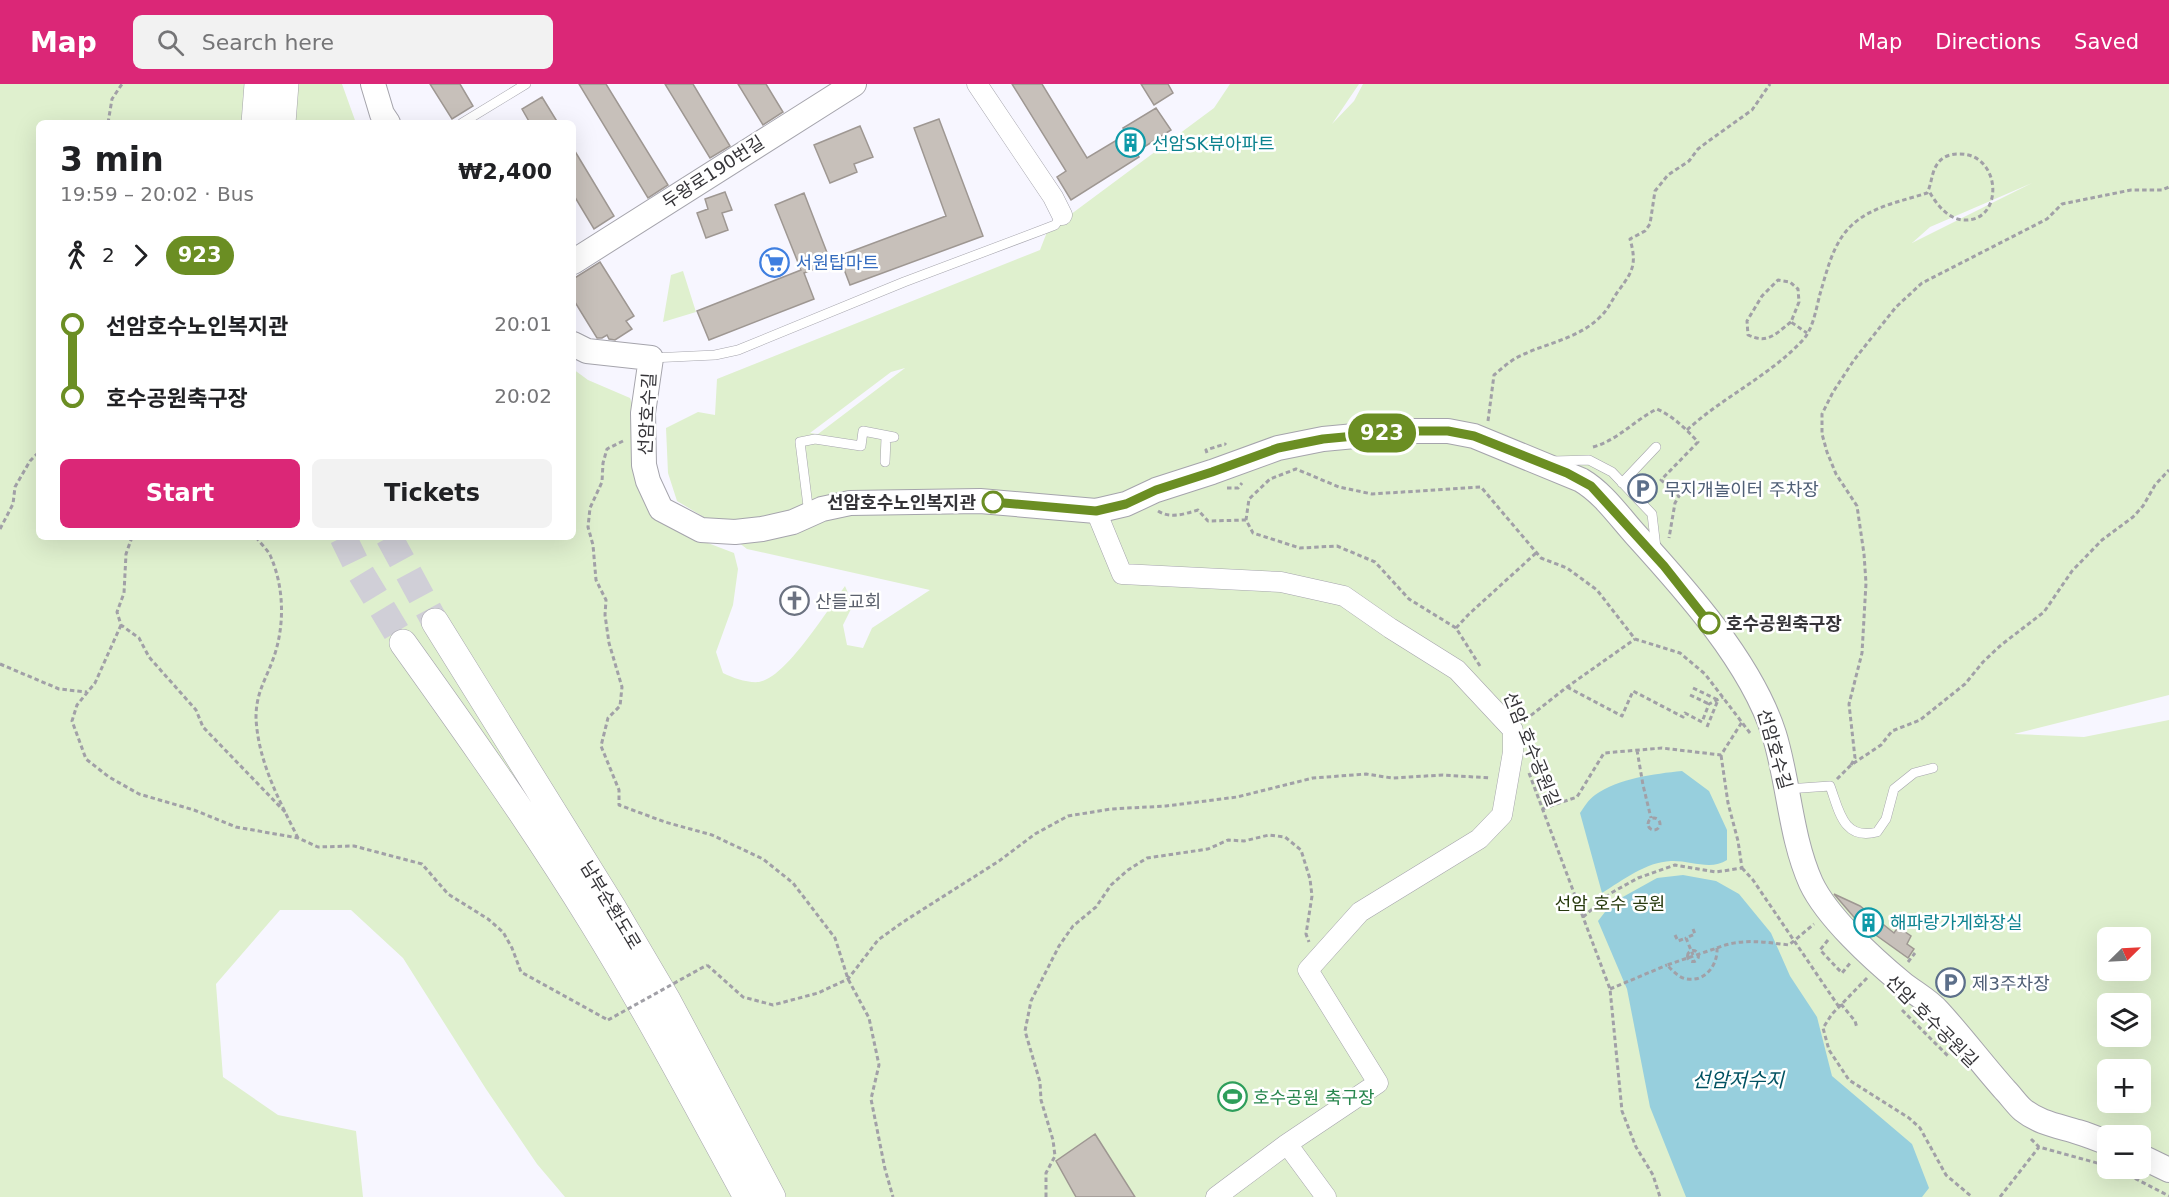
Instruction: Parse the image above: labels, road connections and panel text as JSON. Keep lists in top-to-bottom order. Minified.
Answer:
{"streets":{"main road":["남부순환도로"],"street":["두왕로190번길","선암호수길"],"path":["선암 호수공원길"]},"water":["선암저수지"],"parks":["선암 호수 공원"],"places":{"building":["선암SK뷰아파트","해파랑가게화장실"],"supermarket":["서원탑마트"],"parking":["무지개놀이터 주차장","제3주차장"],"other":["선암호수노인복지관","호수공원축구장"],"church":["산들교회"],"sports":["호수공원 축구장"]},"lines":["bus line 923"],"north":"top right","page":{"header":"Map","search":"Search here","nav":["Map","Directions","Saved"],"on_map":"923","heading":["3 min","19:59 – 20:02 · Bus","₩2,400"],"legs":["2","923"],"list":[{"name":"선암호수노인복지관","value":"20:01"},{"name":"호수공원축구장","value":"20:02"}],"buttons":["Start","Tickets"],"map_buttons":["+","−"]}}
